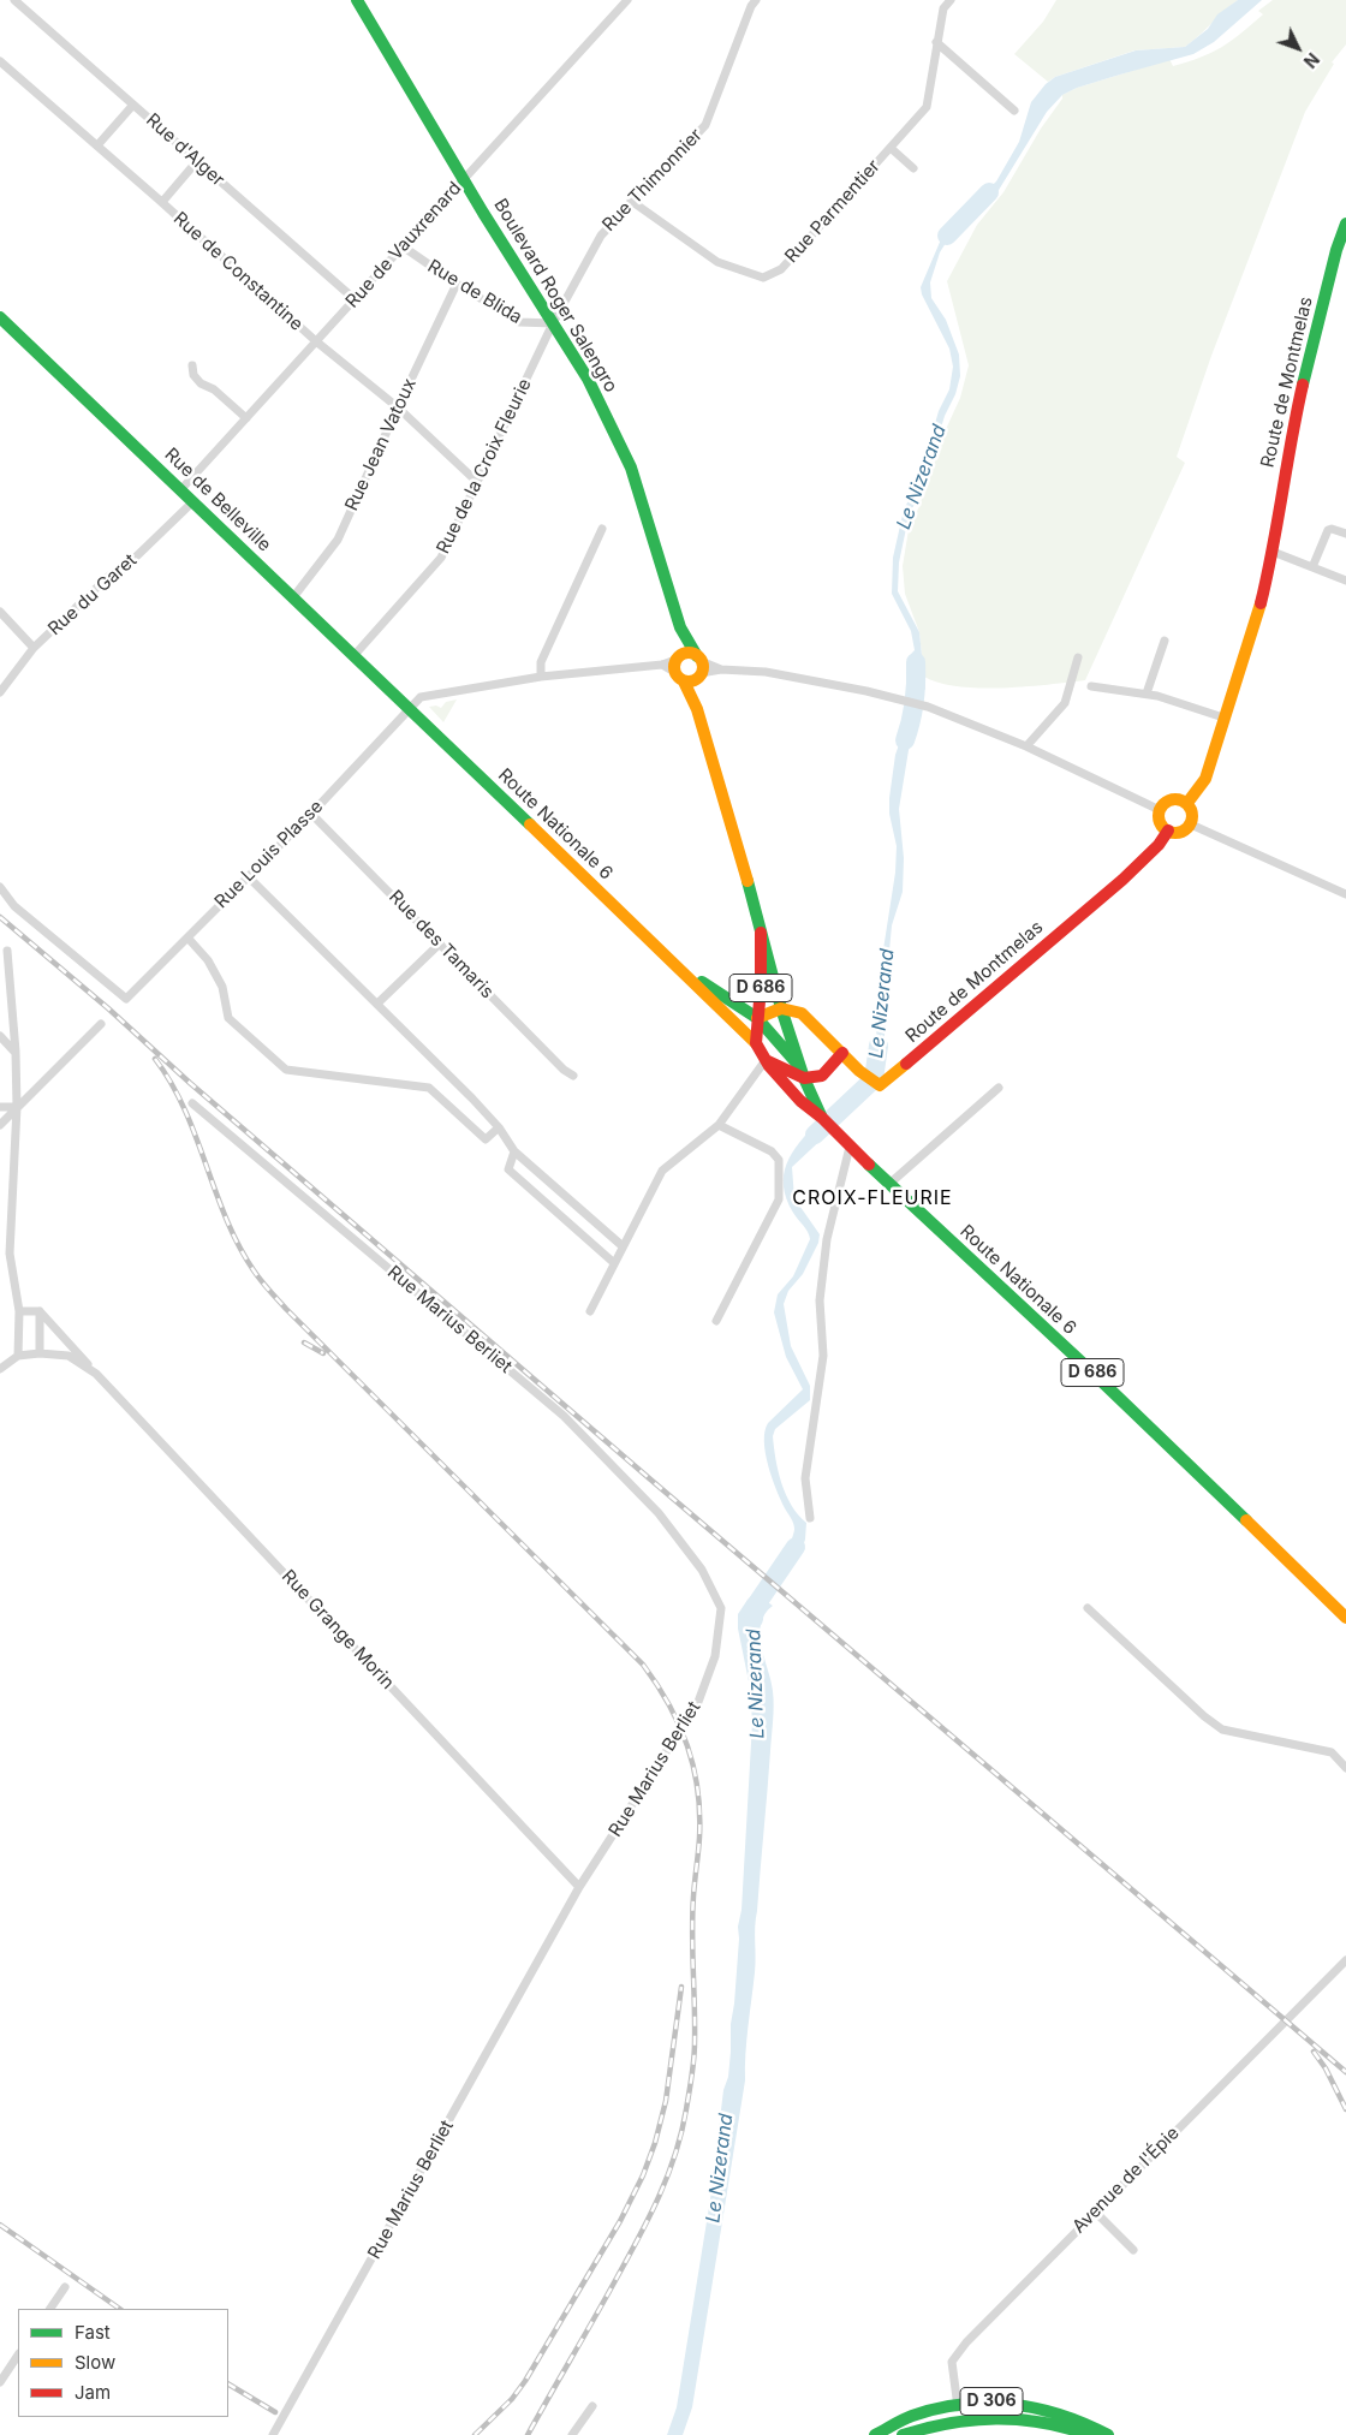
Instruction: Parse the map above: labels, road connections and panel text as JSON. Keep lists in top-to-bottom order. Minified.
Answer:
{"streets":{"main road":["Boulevard Roger Salengro","Route de Montmelas","Rue de Belleville","Route Nationale 6","D 686","D 306"],"street":["Rue d'Alger","Rue Thimonnier","Rue Parmentier","Rue de Vauxrenard","Rue de Constantine","Rue de Blida","Rue Jean Vatoux","Rue de la Croix Fleurie","Rue du Garet","Rue Louis Plasse","Rue des Tamaris","Rue Marius Berliet","Rue Grange Morin","Avenue de l'Épie"]},"crossings":[["Rue d'Alger","Rue de Vauxrenard"],["Rue Thimonnier","Rue Parmentier"],["Rue Thimonnier","Rue de Blida"],["Rue Thimonnier","Boulevard Roger Salengro"],["Rue Thimonnier","Rue de la Croix Fleurie"],["Rue de Vauxrenard","Rue de Constantine"],["Rue de Vauxrenard","Rue de Blida"],["Rue de Vauxrenard","Boulevard Roger Salengro"],["Rue de Vauxrenard","Rue de Belleville"],["Rue de Constantine","Rue Jean Vatoux"],["Rue de Constantine","Rue de la Croix Fleurie"],["Rue de Blida","Boulevard Roger Salengro"],["Rue de Blida","Rue Jean Vatoux"],["Rue de Blida","Rue de la Croix Fleurie"],["Boulevard Roger Salengro","Route de Montmelas"],["Boulevard Roger Salengro","Rue de la Croix Fleurie"],["Boulevard Roger Salengro","Route Nationale 6"],["Boulevard Roger Salengro","Rue Louis Plasse"],["Rue Jean Vatoux","Rue de Belleville"],["Rue de la Croix Fleurie","Rue de Belleville"],["Rue de Belleville","Rue du Garet"],["Rue de Belleville","Route Nationale 6"],["Rue de Belleville","Rue Louis Plasse"],["Route Nationale 6","Rue Louis Plasse"],["Rue Louis Plasse","Rue des Tamaris"],["Rue Marius Berliet","Rue Grange Morin"],["Avenue de l'Épie","D 306"]],"districts":["CROIX-FLEURIE"],"water":["Le Nizerand"],"legend":["Fast","Slow","Jam"],"north":"bottom right"}
